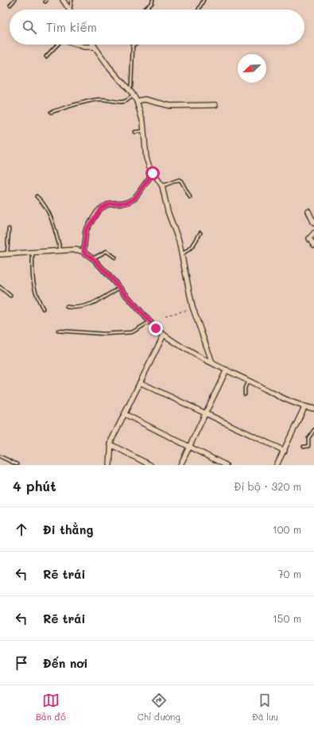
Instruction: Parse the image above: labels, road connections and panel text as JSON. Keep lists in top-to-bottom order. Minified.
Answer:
{"north":"bottom left","page":{"search":"Tìm kiếm","heading":["4 phút","Đi bộ · 320 m"],"list":[["Đi thẳng","100 m"],["Rẽ trái","70 m"],["Rẽ trái","150 m"],"Đến nơi"],"nav":["Bản đồ","Chỉ đường","Đã lưu"]}}
